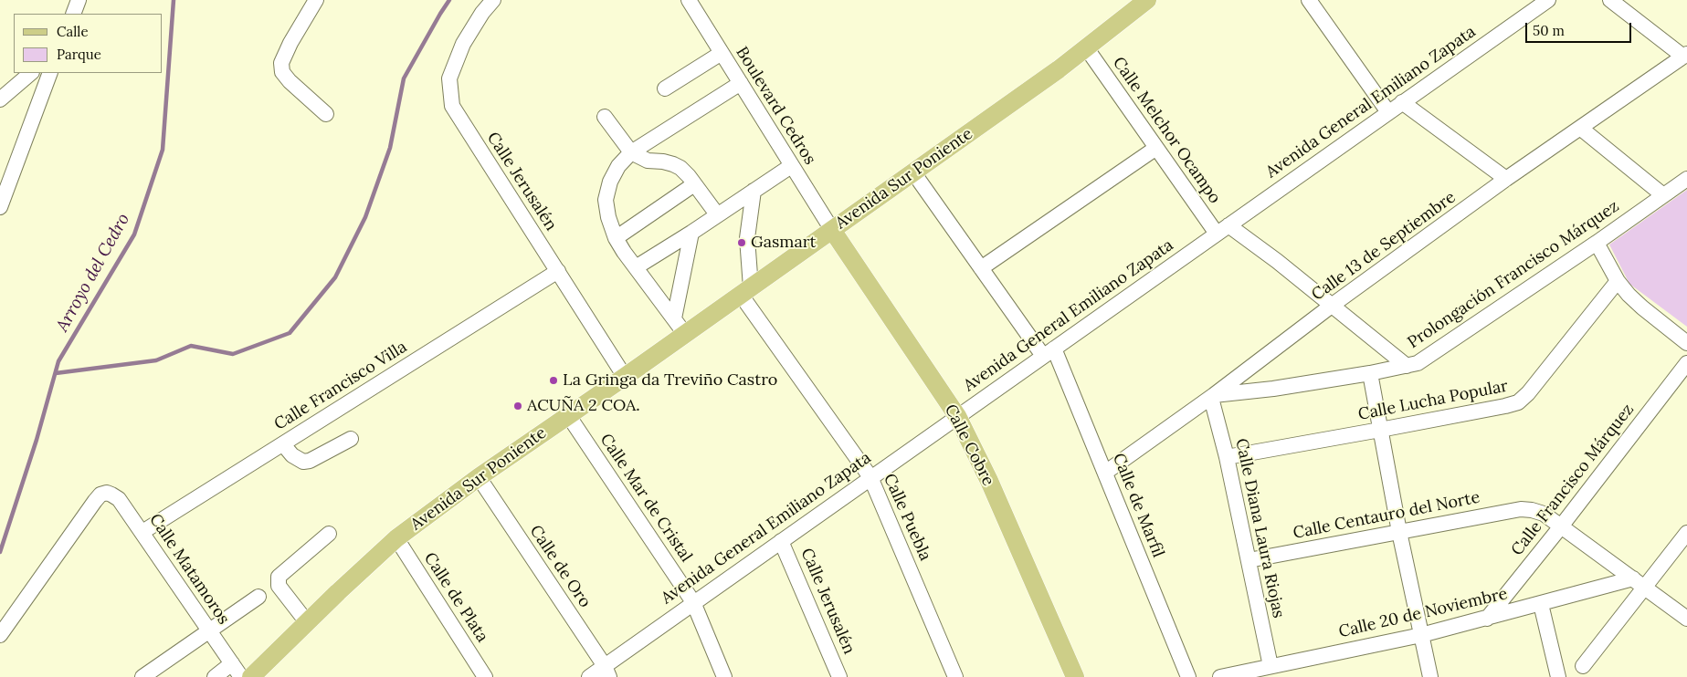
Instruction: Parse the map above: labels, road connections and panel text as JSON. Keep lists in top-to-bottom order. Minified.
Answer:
{"streets":{"main road":["Avenida Sur Poniente","Calle Cobre"],"street":["Avenida General Emiliano Zapata","Boulevard Cedros","Calle Melchor Ocampo","Calle Jerusalén","Calle 13 de Septiembre","Prolongación Francisco Márquez","Calle Francisco Villa","Calle Lucha Popular","Calle Francisco Márquez","Calle Mar de Cristal","Calle de Marfil","Calle Centauro del Norte","Calle Puebla","Calle Diana Laura Riojas","Calle de Oro","Calle Matamoros","Calle de Plata","Calle 20 de Noviembre"]},"crossings":[["Avenida General Emiliano Zapata","Calle Melchor Ocampo"],["Avenida General Emiliano Zapata","Calle Jerusalén"],["Avenida General Emiliano Zapata","Calle Cobre"],["Avenida General Emiliano Zapata","Calle Mar de Cristal"],["Avenida General Emiliano Zapata","Calle de Marfil"],["Avenida General Emiliano Zapata","Calle Puebla"],["Avenida General Emiliano Zapata","Calle de Oro"],["Boulevard Cedros","Avenida Sur Poniente"],["Boulevard Cedros","Calle Cobre"],["Calle Melchor Ocampo","Avenida Sur Poniente"],["Calle Melchor Ocampo","Calle 13 de Septiembre"],["Calle Melchor Ocampo","Prolongación Francisco Márquez"],["Avenida Sur Poniente","Calle Jerusalén"],["Avenida Sur Poniente","Calle Cobre"],["Avenida Sur Poniente","Calle Mar de Cristal"],["Avenida Sur Poniente","Calle de Marfil"],["Avenida Sur Poniente","Calle Puebla"],["Avenida Sur Poniente","Calle de Oro"],["Avenida Sur Poniente","Calle de Plata"],["Calle Jerusalén","Calle Francisco Villa"],["Calle 13 de Septiembre","Prolongación Francisco Márquez"],["Calle 13 de Septiembre","Calle de Marfil"],["Calle 13 de Septiembre","Calle Diana Laura Riojas"],["Prolongación Francisco Márquez","Calle Diana Laura Riojas"],["Calle Francisco Villa","Calle Matamoros"],["Calle Lucha Popular","Calle Diana Laura Riojas"],["Calle Francisco Márquez","Calle Centauro del Norte"],["Calle Francisco Márquez","Calle 20 de Noviembre"],["Calle Centauro del Norte","Calle Diana Laura Riojas"],["Calle Diana Laura Riojas","Calle 20 de Noviembre"]],"water":["Arroyo del Cedro"],"places":["Gasmart","La Gringa da Treviño Castro","ACUÑA 2 COA."],"legend":["Calle","Parque"],"scale_bar":"50 m"}
